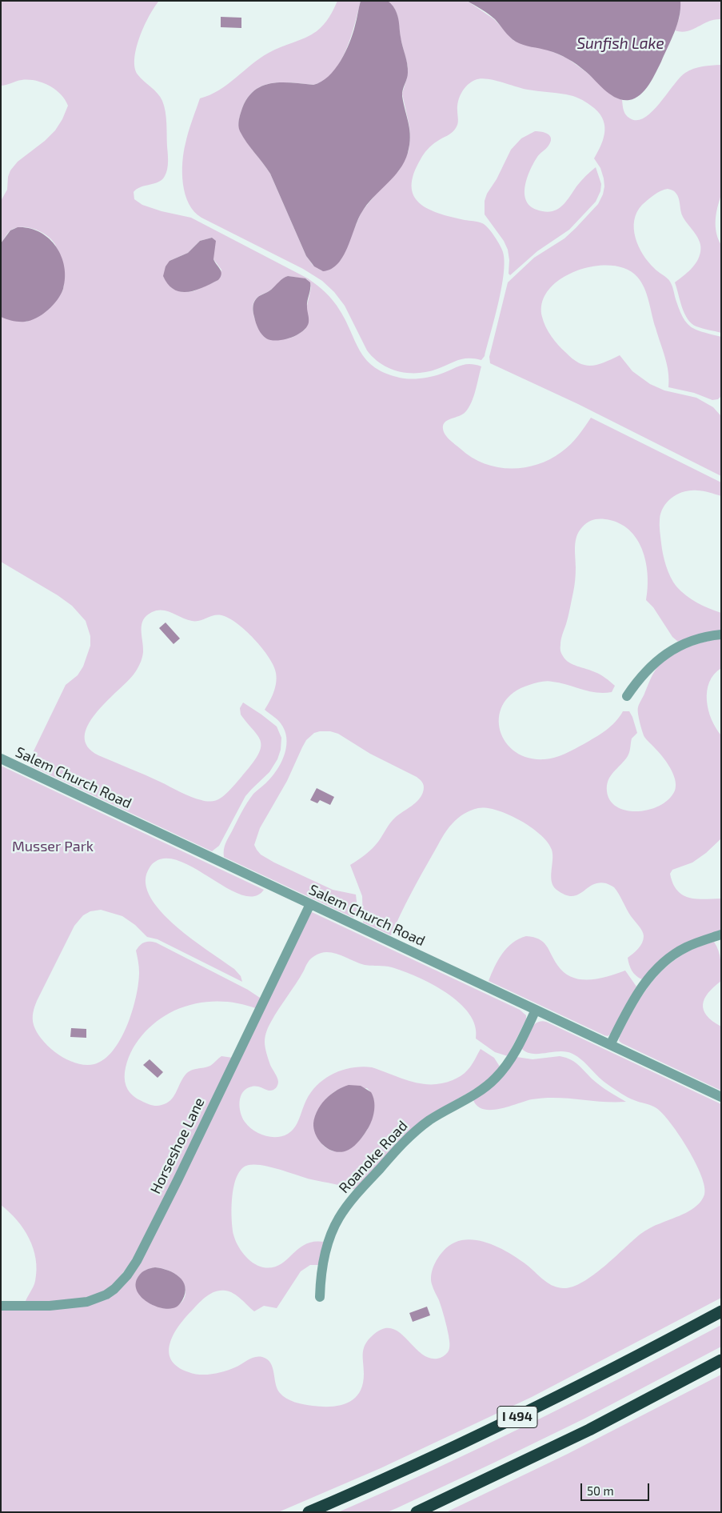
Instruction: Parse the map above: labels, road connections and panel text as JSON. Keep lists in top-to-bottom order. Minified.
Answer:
{"streets":{"highway":["I 494"],"street":["Salem Church Road","Horseshoe Lane","Roanoke Road"]},"crossings":[["Salem Church Road","Horseshoe Lane"],["Salem Church Road","Roanoke Road"]],"water":["Sunfish Lake"],"parks":["Musser Park"],"scale_bar":"50 m"}
